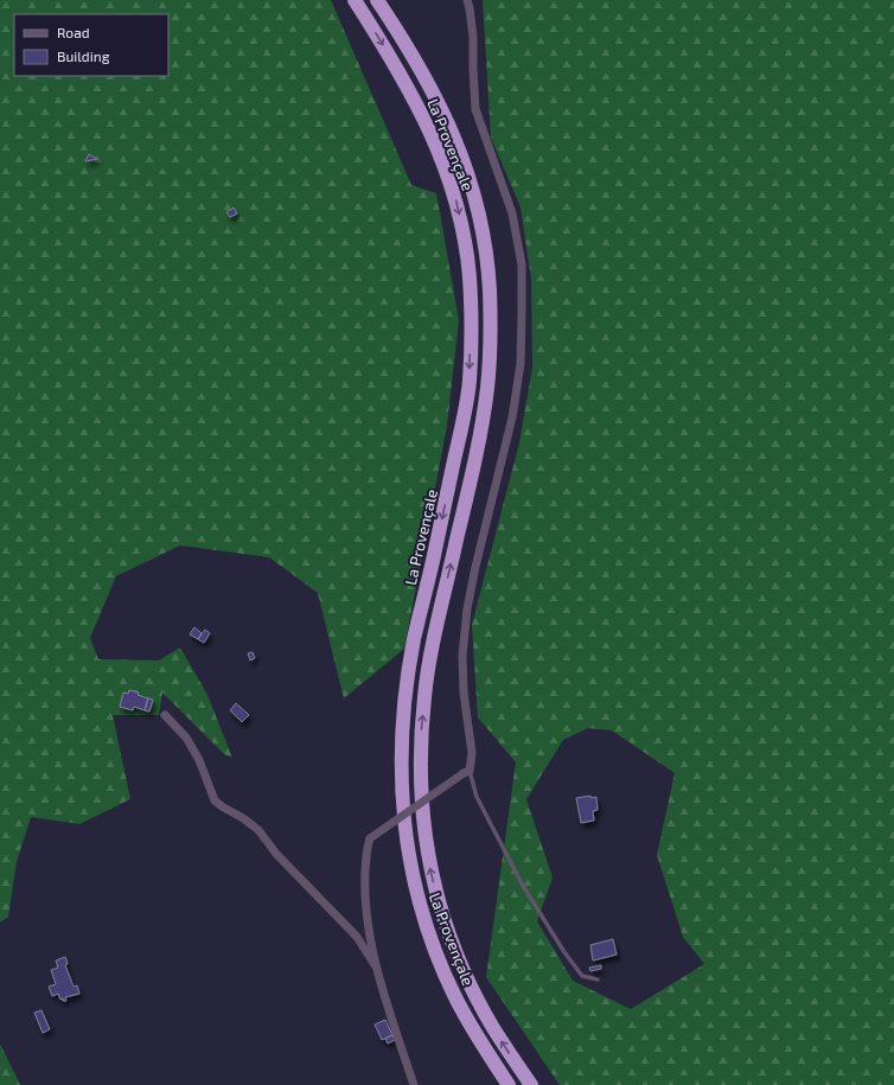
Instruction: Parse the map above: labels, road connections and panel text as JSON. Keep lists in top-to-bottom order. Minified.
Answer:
{"streets":{"highway":["La Provençale"]},"legend":["Road","Building"]}
